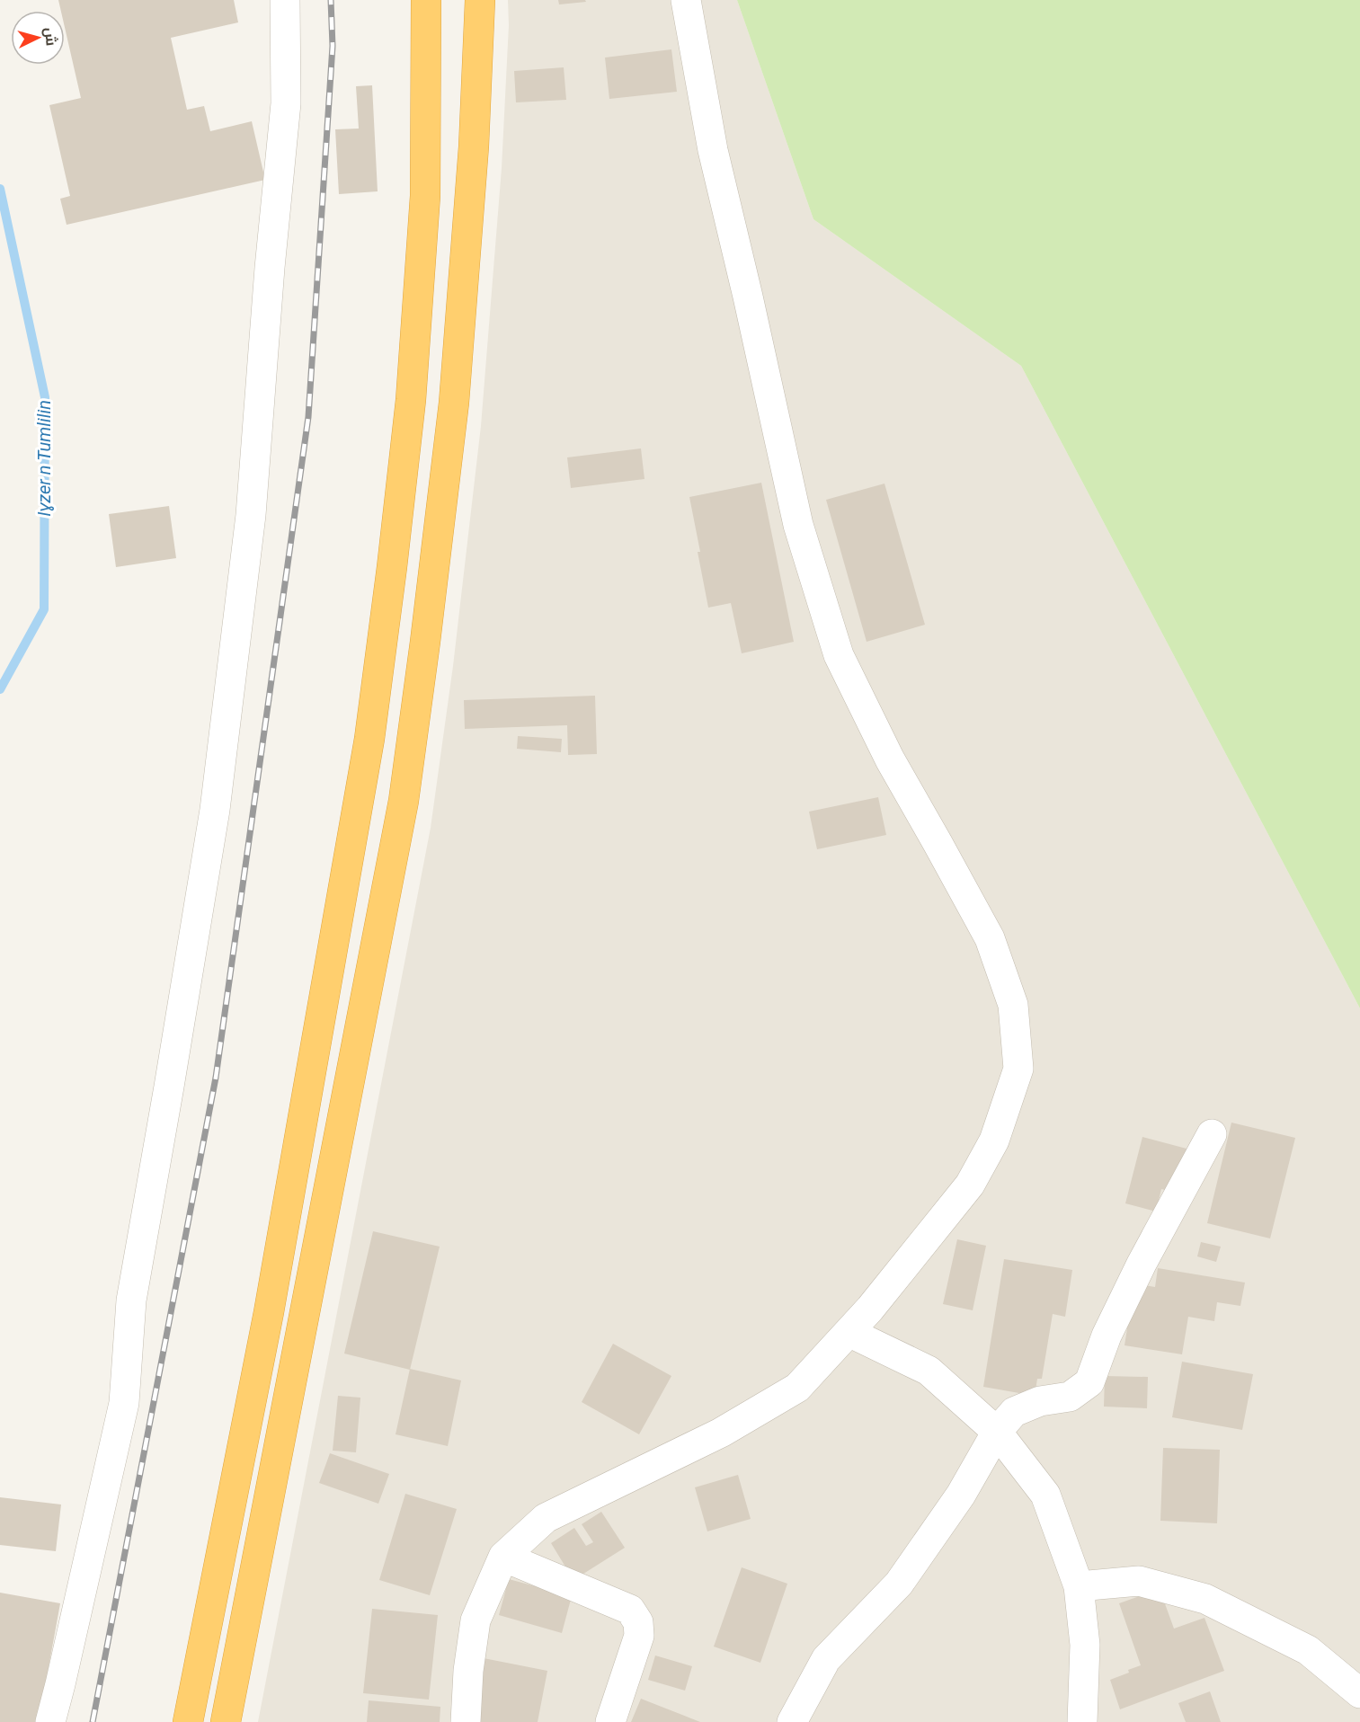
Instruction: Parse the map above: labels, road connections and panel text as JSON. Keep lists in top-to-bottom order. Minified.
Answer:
{"water":["Iɣzer n Tumlilin"],"north":"right"}
